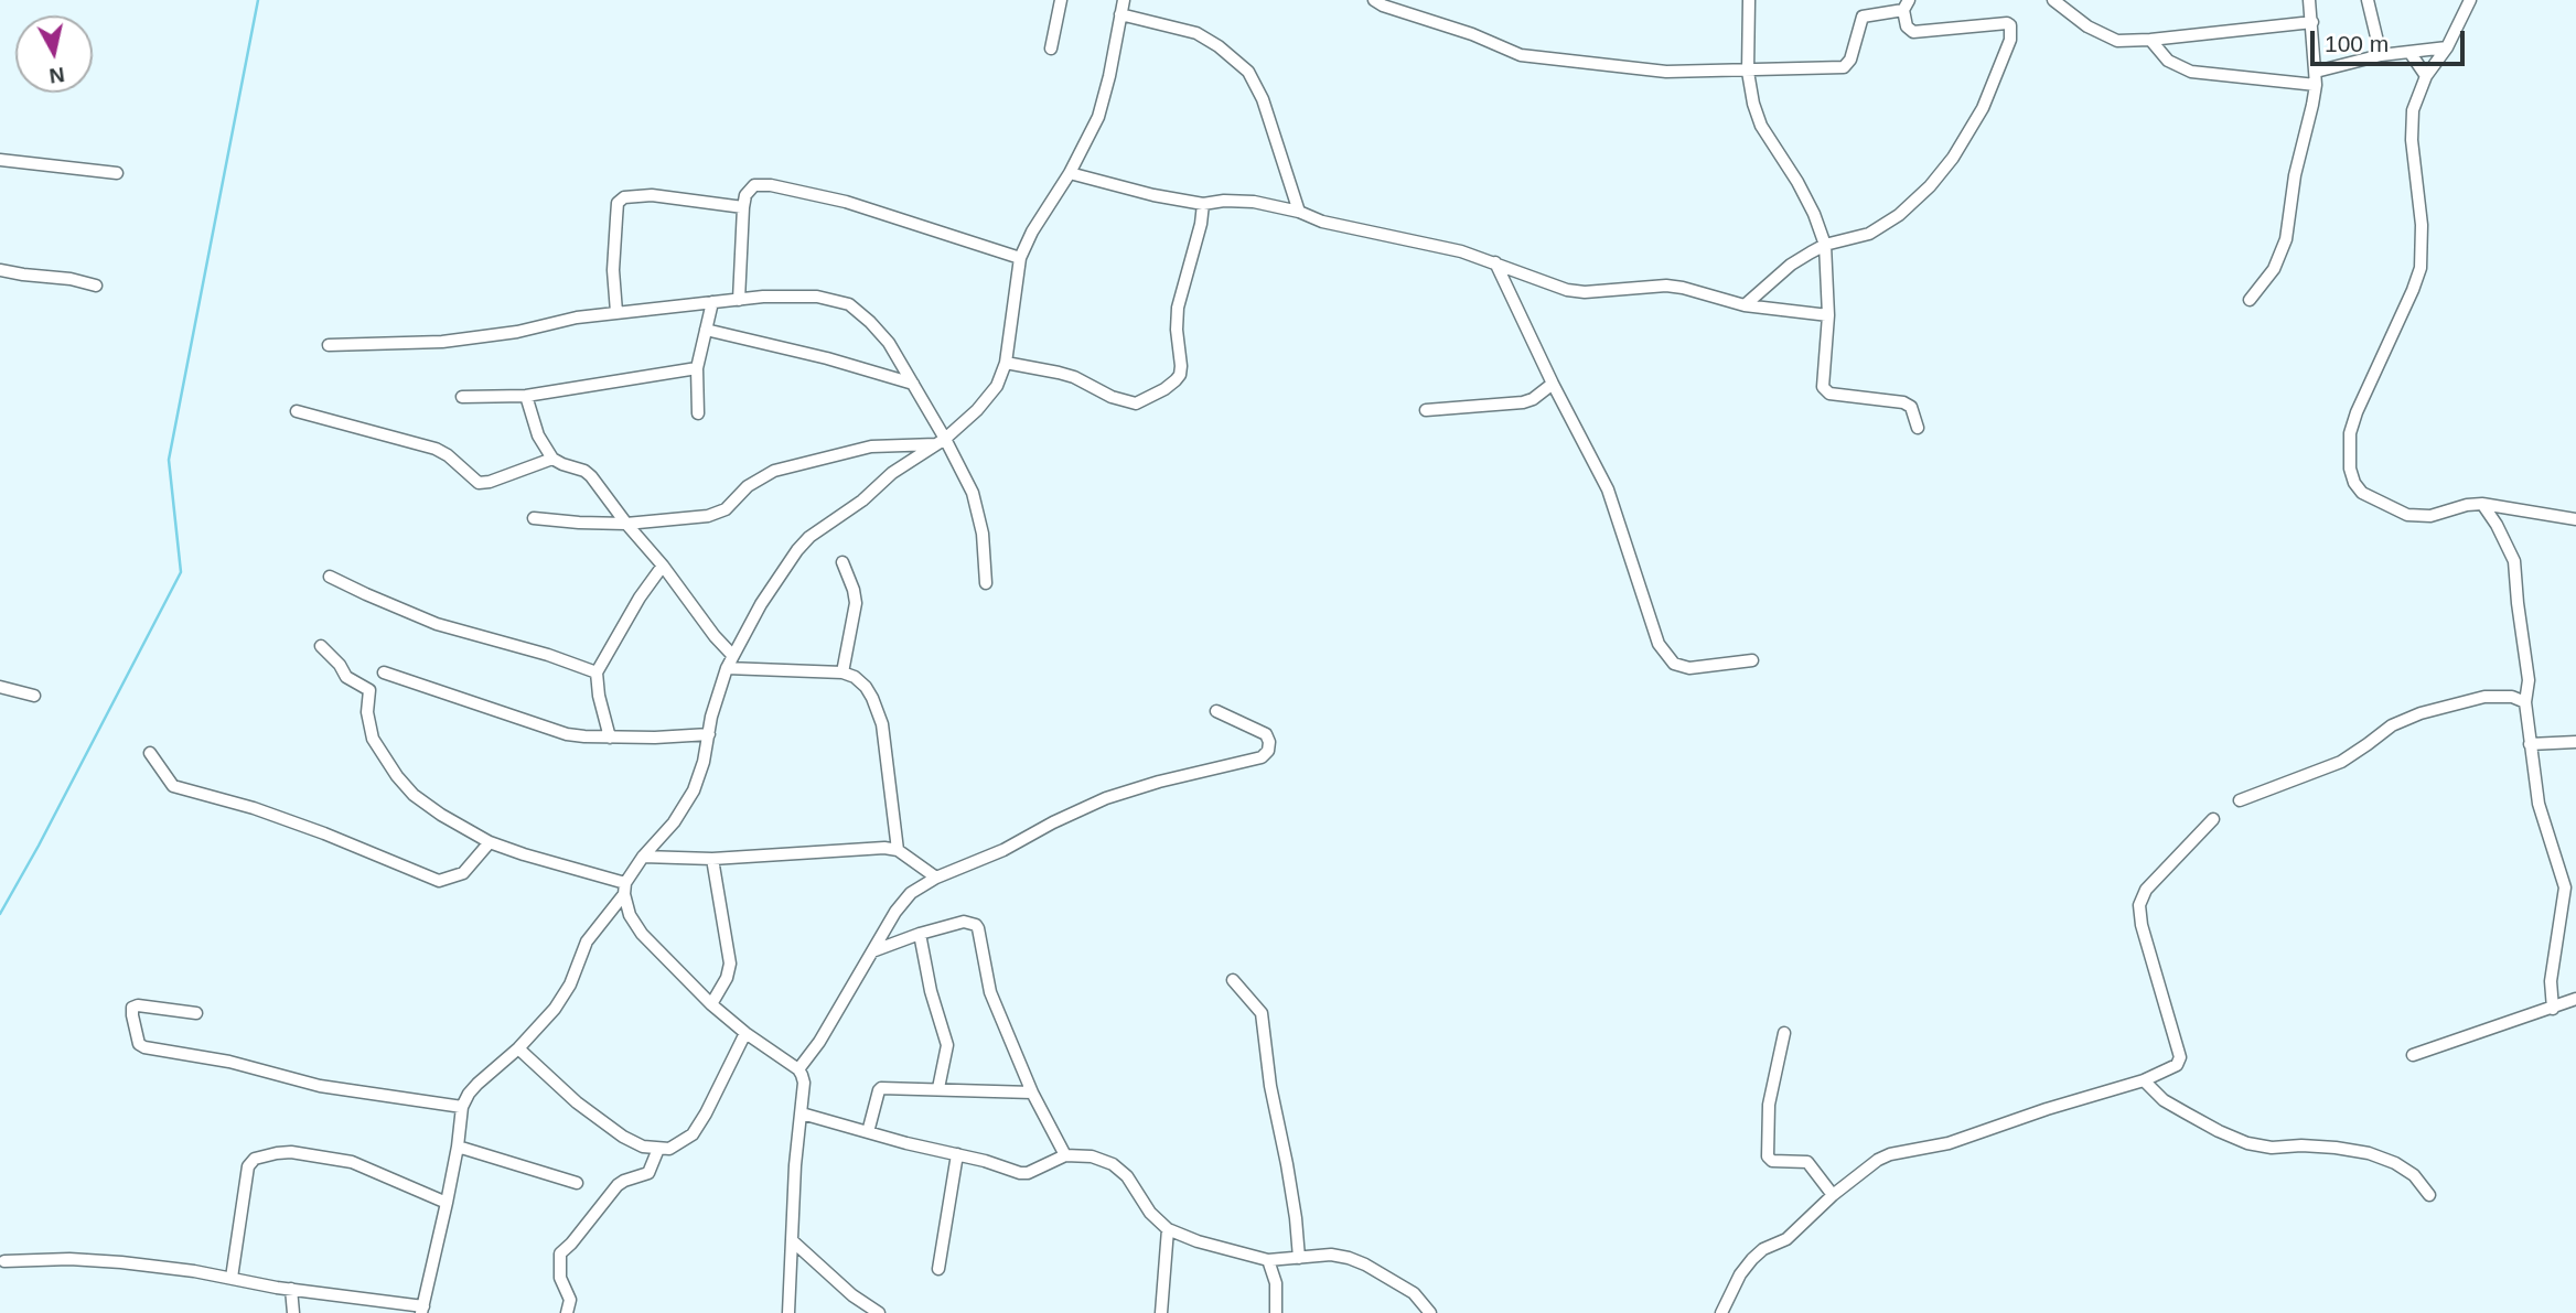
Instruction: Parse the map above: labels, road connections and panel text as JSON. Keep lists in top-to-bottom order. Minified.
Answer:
{"scale_bar":"100 m","north":"bottom"}
